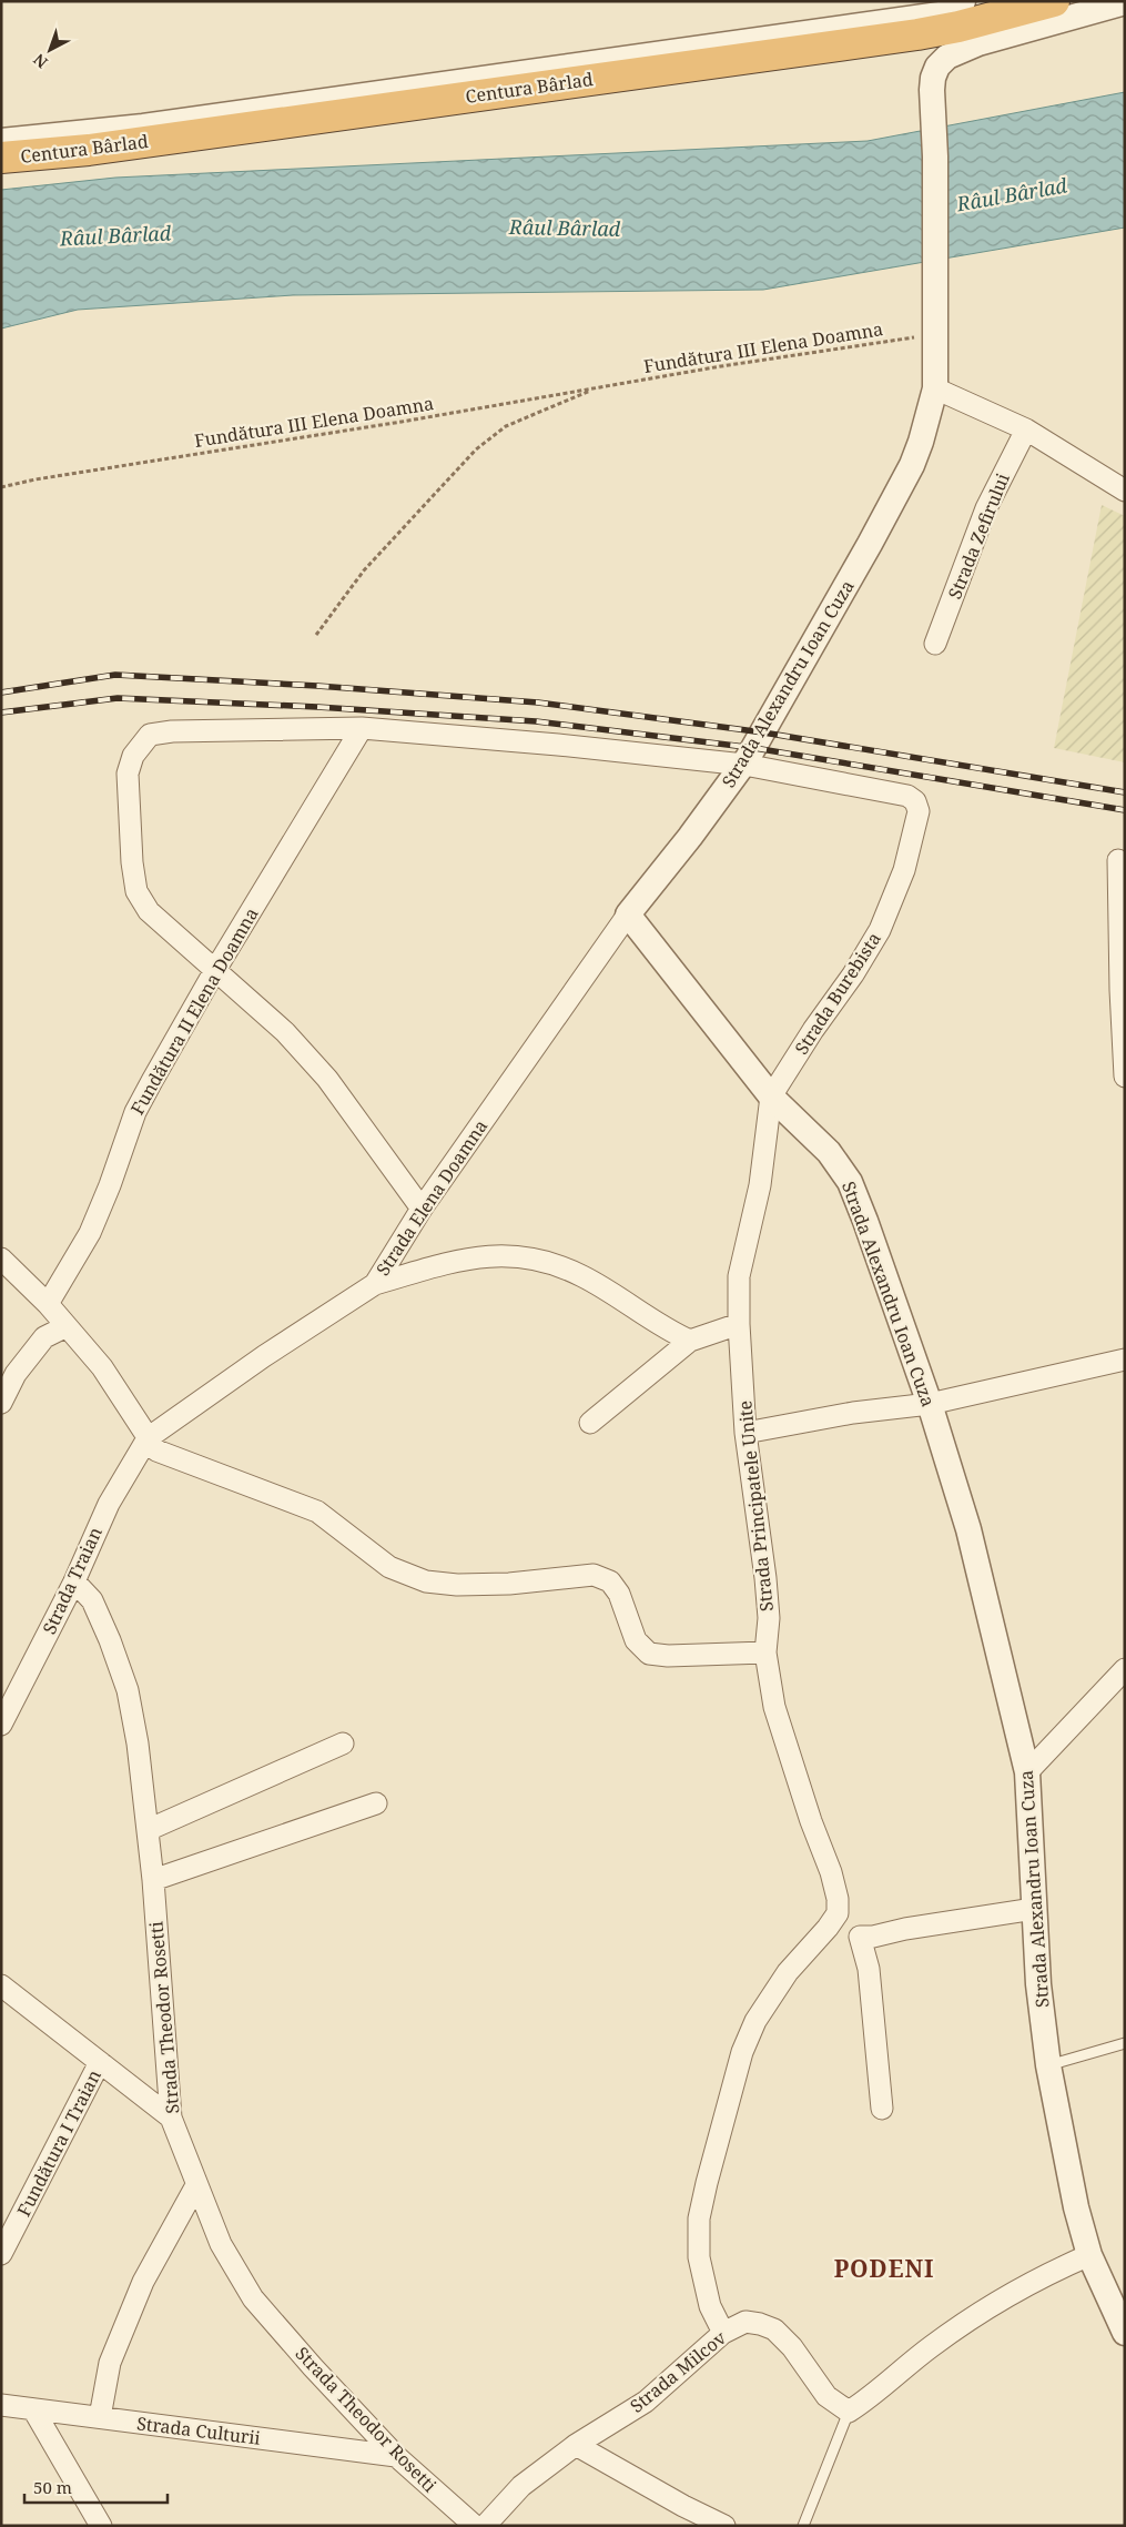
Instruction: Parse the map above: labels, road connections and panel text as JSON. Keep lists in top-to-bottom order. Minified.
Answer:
{"streets":{"highway":["Centura Bârlad"],"street":["Strada Zefirului","Strada Alexandru Ioan Cuza","Strada Burebista","Fundătura II Elena Doamna","Strada Elena Doamna","Strada Principatele Unite","Strada Traian","Strada Theodor Rosetti","Fundătura I Traian","Strada Milcov","Strada Culturii"],"path":["Fundătura III Elena Doamna"]},"crossings":[["Fundătura III Elena Doamna","Strada Alexandru Ioan Cuza"],["Strada Alexandru Ioan Cuza","Strada Burebista"],["Strada Alexandru Ioan Cuza","Strada Elena Doamna"],["Strada Alexandru Ioan Cuza","Strada Principatele Unite"],["Strada Burebista","Strada Principatele Unite"],["Strada Elena Doamna","Strada Traian"],["Strada Traian","Strada Theodor Rosetti"],["Strada Theodor Rosetti","Strada Culturii"]],"districts":["PODENI"],"water":["Râul Bârlad"],"scale_bar":"50 m","north":"bottom left"}
